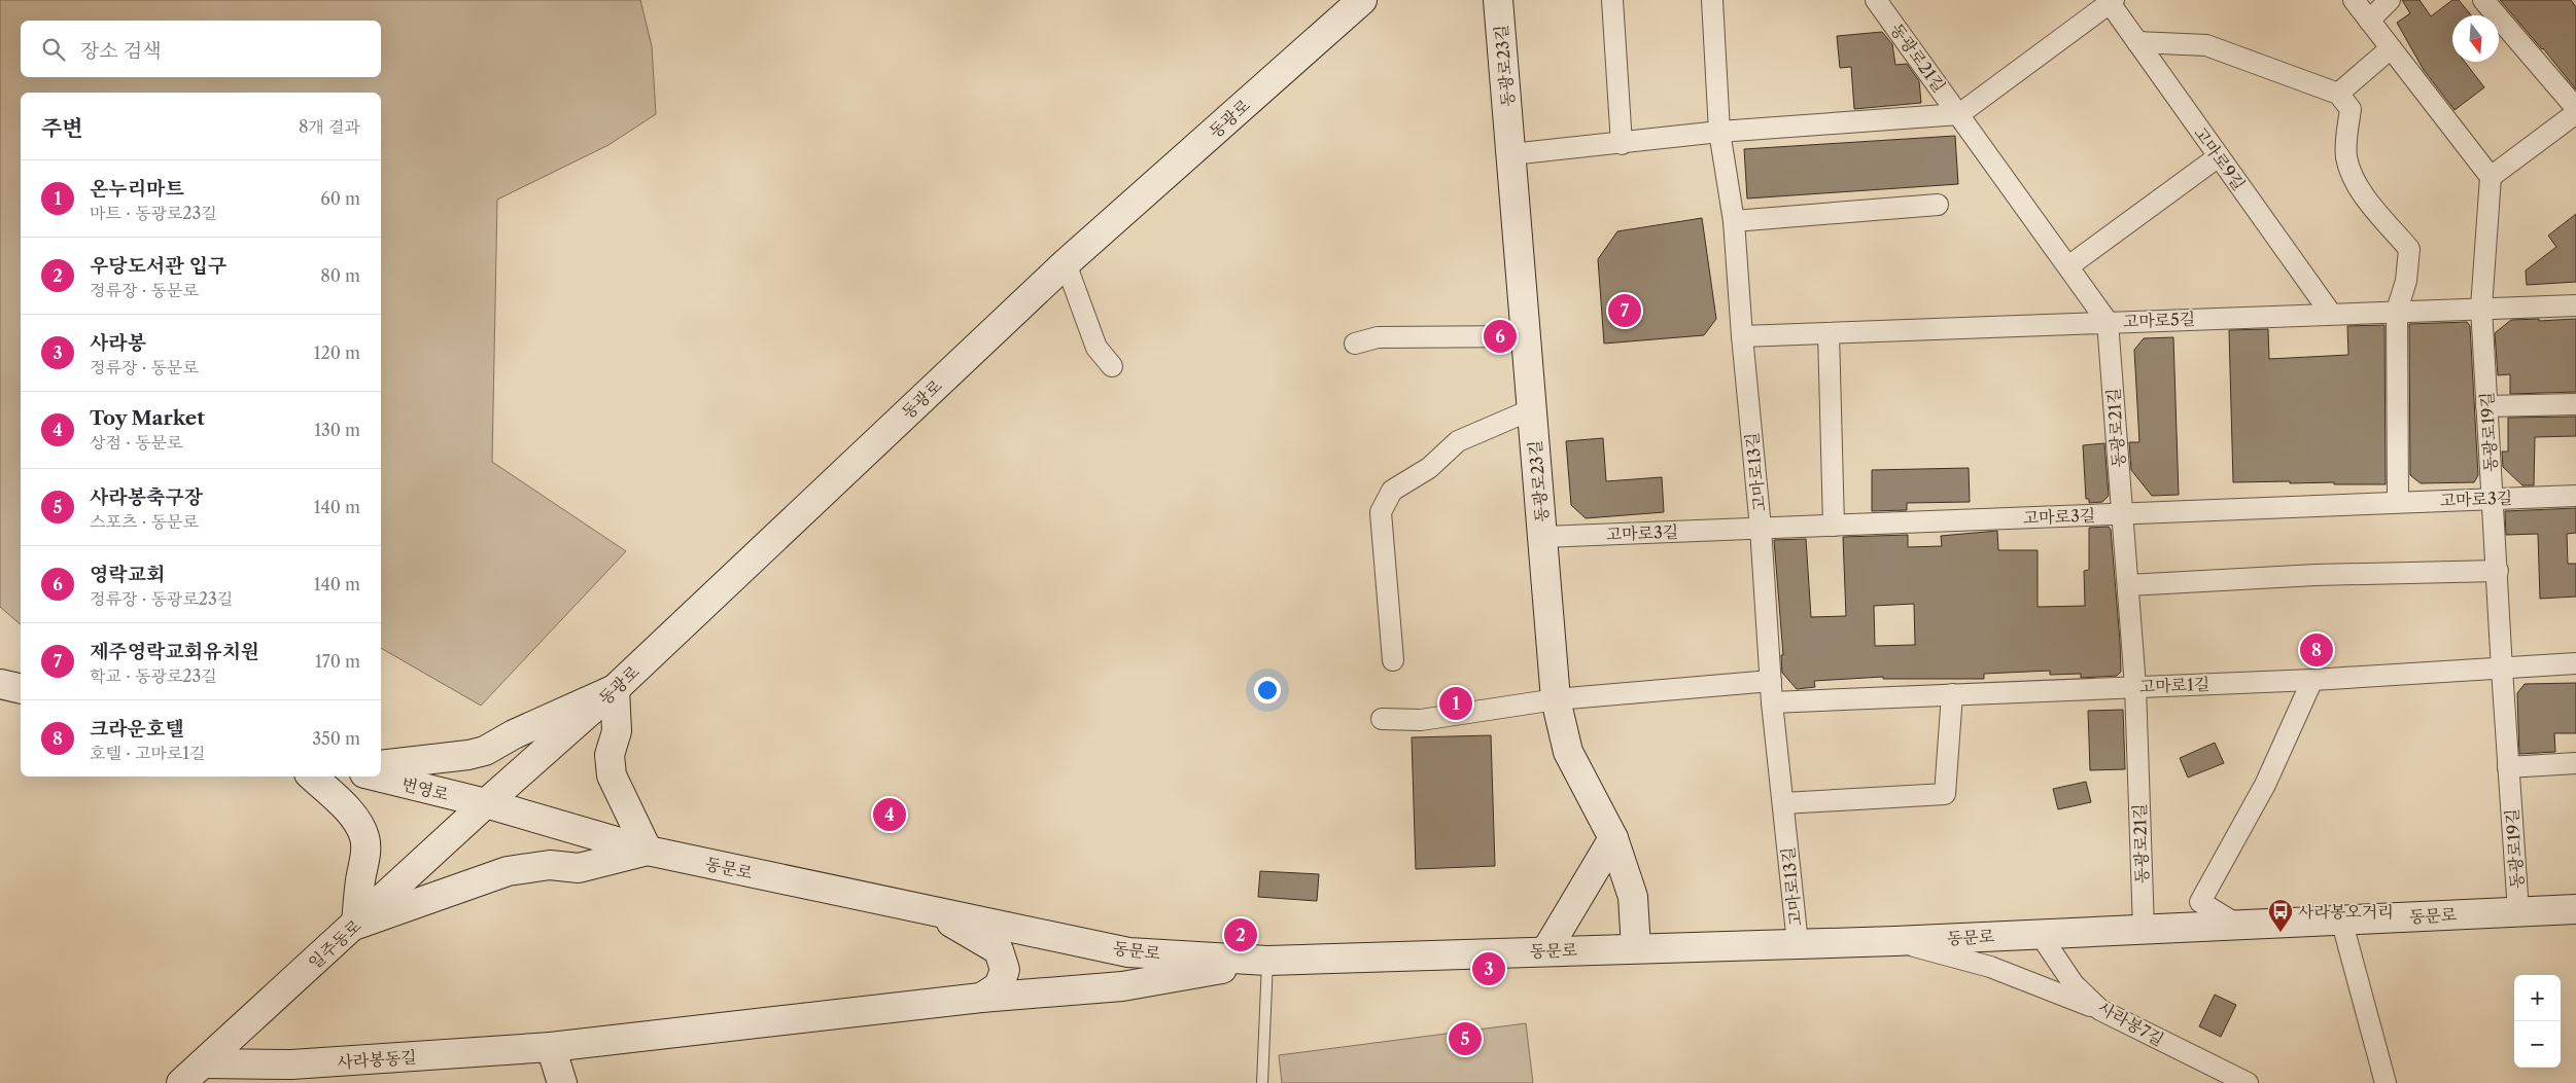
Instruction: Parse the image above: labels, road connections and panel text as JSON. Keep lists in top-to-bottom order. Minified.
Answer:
{"streets":{"main road":["동광로23길","동광로","번영로","동문로","일주동로","사라봉동길"],"street":["동광로21길","고마로9길","고마로5길","동광로19길","고마로13길","고마로3길","고마로1길","사라봉7길"]},"crossings":[["동광로21길","고마로9길"],["동광로21길","고마로5길"],["동광로21길","고마로3길"],["동광로21길","고마로1길"],["동광로21길","동문로"],["동광로23길","고마로3길"],["동광로23길","동문로"],["동광로","번영로"],["동광로","동문로"],["동광로","일주동로"],["고마로9길","고마로5길"],["고마로5길","동광로19길"],["고마로5길","고마로13길"],["동광로19길","고마로3길"],["동광로19길","고마로1길"],["동광로19길","동문로"],["고마로13길","고마로3길"],["고마로13길","고마로1길"],["고마로13길","동문로"],["번영로","동문로"],["번영로","일주동로"],["동문로","일주동로"],["동문로","사라봉7길"],["동문로","사라봉동길"],["일주동로","사라봉동길"]],"places":{"bus stop":["사라봉오거리"]},"north":"bottom","page":{"search":"장소 검색","heading":["주변","8개 결과"],"list":[{"mark":"1","name":"온누리마트","note":"마트 · 동광로23길","value":"60 m"},{"mark":"2","name":"우당도서관 입구","note":"정류장 · 동문로","value":"80 m"},{"mark":"3","name":"사라봉","note":"정류장 · 동문로","value":"120 m"},{"mark":"4","name":"Toy Market","note":"상점 · 동문로","value":"130 m"},{"mark":"5","name":"사라봉축구장","note":"스포츠 · 동문로","value":"140 m"},{"mark":"6","name":"영락교회","note":"정류장 · 동광로23길","value":"140 m"},{"mark":"7","name":"제주영락교회유치원","note":"학교 · 동광로23길","value":"170 m"},{"mark":"8","name":"크라운호텔","note":"호텔 · 고마로1길","value":"350 m"}],"pins":["7","6","8","1","4","2","3","5"],"map_buttons":["+","−"]}}
